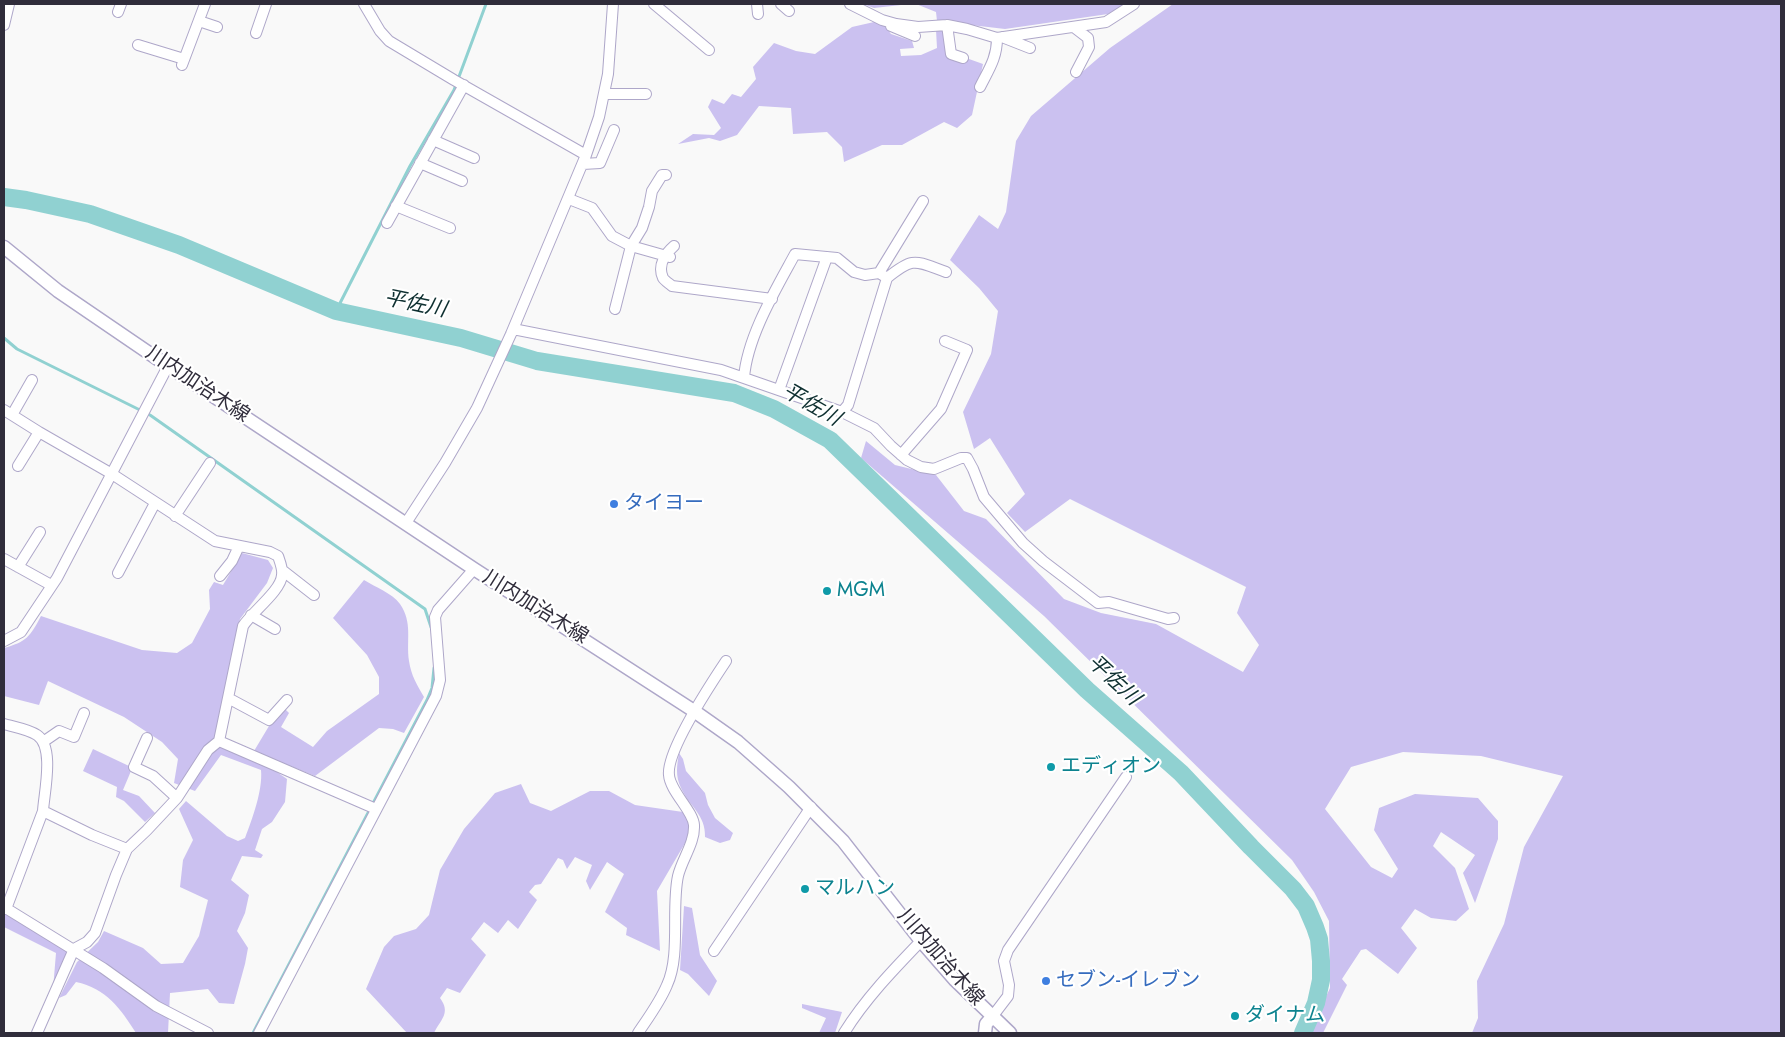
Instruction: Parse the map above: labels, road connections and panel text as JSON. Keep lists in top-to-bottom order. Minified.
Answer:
{"streets":{"main road":["川内加治木線"]},"water":["平佐川"],"places":["タイヨー","MGM","エディオン","マルハン","セブン-イレブン","ダイナム"]}
